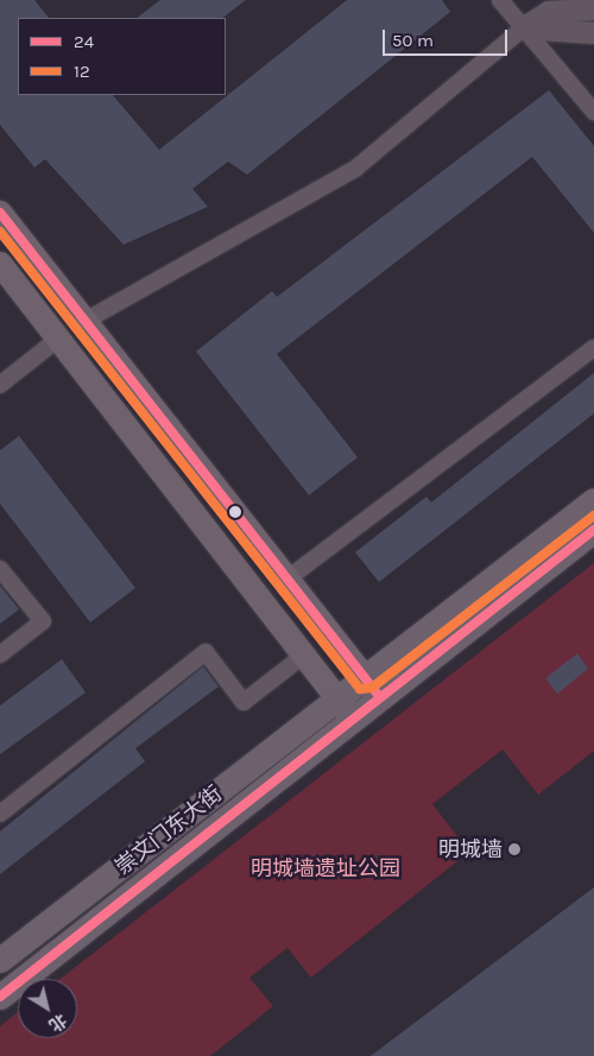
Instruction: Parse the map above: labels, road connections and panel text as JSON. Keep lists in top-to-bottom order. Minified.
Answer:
{"streets":{"main road":["崇文门东大街"]},"parks":["明城墙遗址公园"],"places":["明城墙"],"lines":["transit line 24","transit line 12"],"legend":["24","12"],"scale_bar":"50 m","north":"bottom right"}
